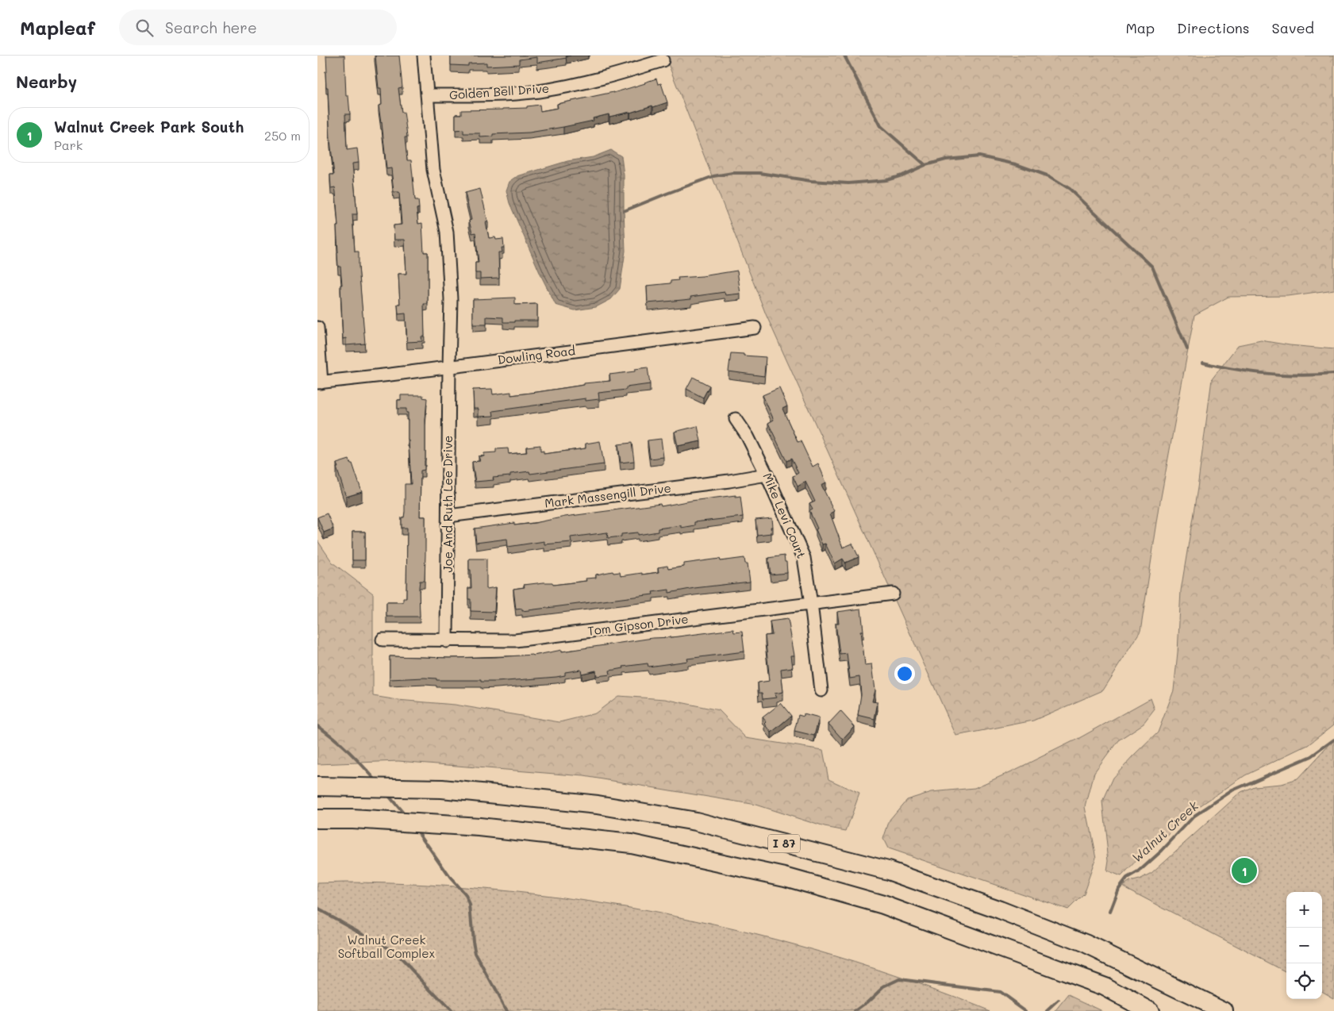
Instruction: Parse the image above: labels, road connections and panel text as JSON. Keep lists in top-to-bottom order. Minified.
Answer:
{"streets":{"highway":["I 87"],"street":["Golden Bell Drive","Dowling Road","Mark Massengill Drive","Joe And Ruth Lee Drive","Mike Levi Court","Tom Gipson Drive"]},"crossings":[["Golden Bell Drive","Joe And Ruth Lee Drive"],["Dowling Road","Joe And Ruth Lee Drive"],["Mark Massengill Drive","Joe And Ruth Lee Drive"],["Mark Massengill Drive","Mike Levi Court"],["Joe And Ruth Lee Drive","Tom Gipson Drive"],["Mike Levi Court","Tom Gipson Drive"]],"water":["Walnut Creek"],"parks":["Walnut Creek Softball Complex"],"page":{"header":"Mapleaf","search":"Search here","nav":["Map","Directions","Saved"],"heading":"Nearby","list":[{"mark":"1","name":"Walnut Creek Park South","note":"Park","value":"250 m"}],"pins":"1","map_buttons":["+","−"]}}
